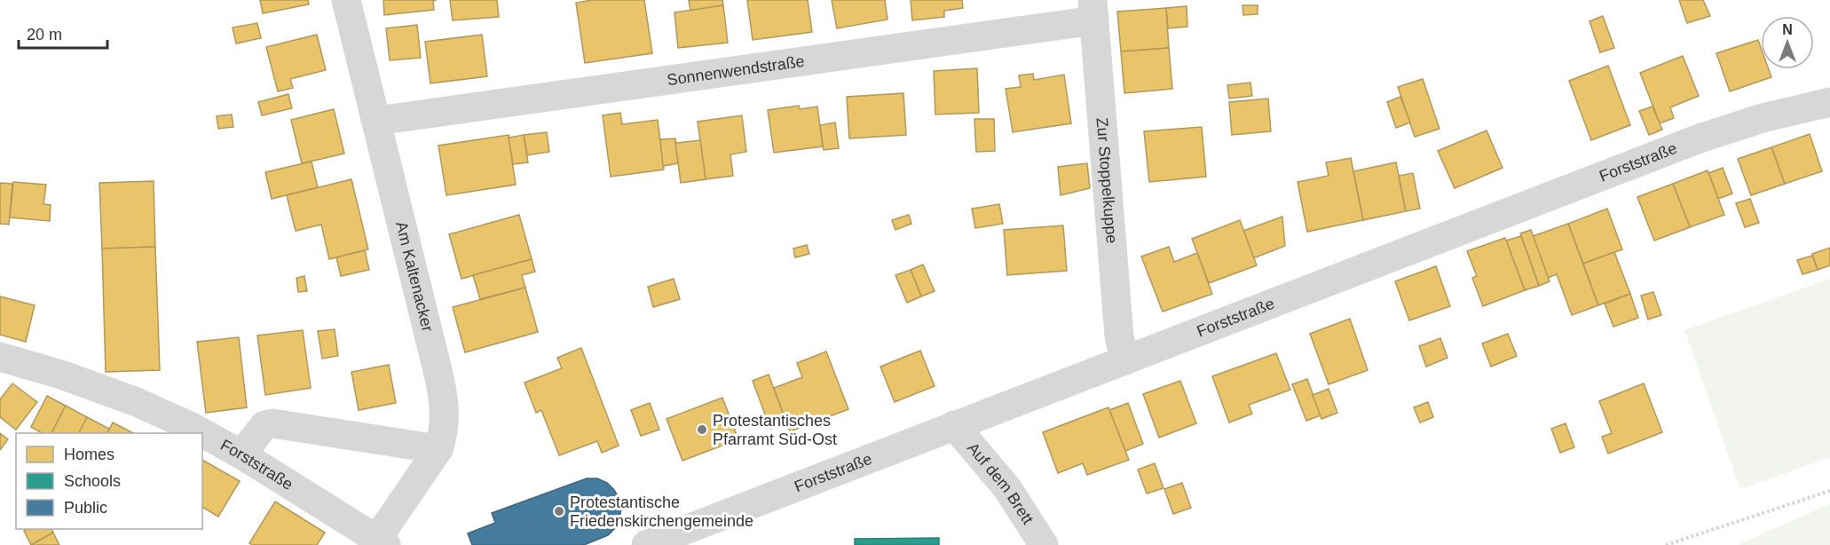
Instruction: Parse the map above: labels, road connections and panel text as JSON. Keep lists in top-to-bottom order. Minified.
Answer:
{"streets":{"street":["Sonnenwendstraße","Forststraße","Zur Stoppelkuppe","Am Kaltenacker","Auf dem Brett"]},"crossings":[["Sonnenwendstraße","Zur Stoppelkuppe"],["Sonnenwendstraße","Am Kaltenacker"],["Forststraße","Zur Stoppelkuppe"],["Forststraße","Am Kaltenacker"],["Forststraße","Auf dem Brett"]],"places":["Protestantisches Pfarramt Süd-Ost","Protestantische Friedenskirchengemeinde"],"legend":["Homes","Schools","Public"],"scale_bar":"20 m","north":"top"}
